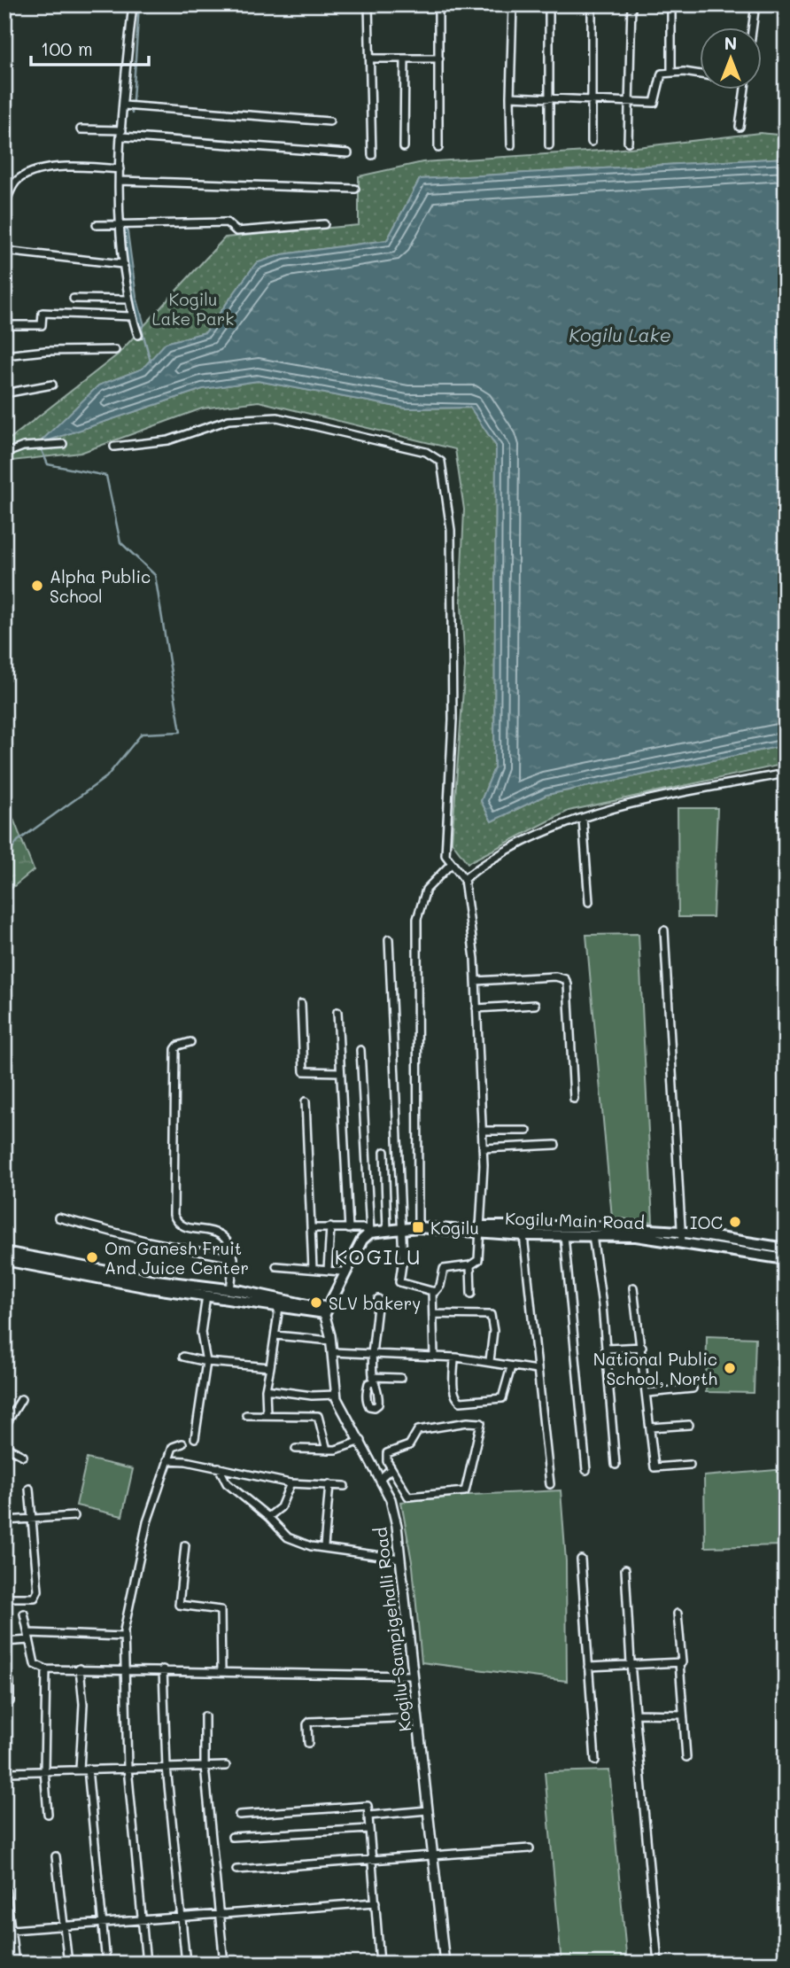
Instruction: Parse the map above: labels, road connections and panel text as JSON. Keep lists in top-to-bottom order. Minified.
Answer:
{"streets":{"main road":["Kogilu Main Road"],"street":["Kogilu-Sampigehalli Road"]},"districts":["KOGILU"],"water":["Kogilu Lake"],"parks":["Kogilu Lake Park"],"places":{"other":["Alpha Public School","IOC","Om Ganesh Fruit And Juice Center","SLV bakery","National Public School, North"],"transit":["Kogilu"]},"scale_bar":"100 m","north":"top"}
